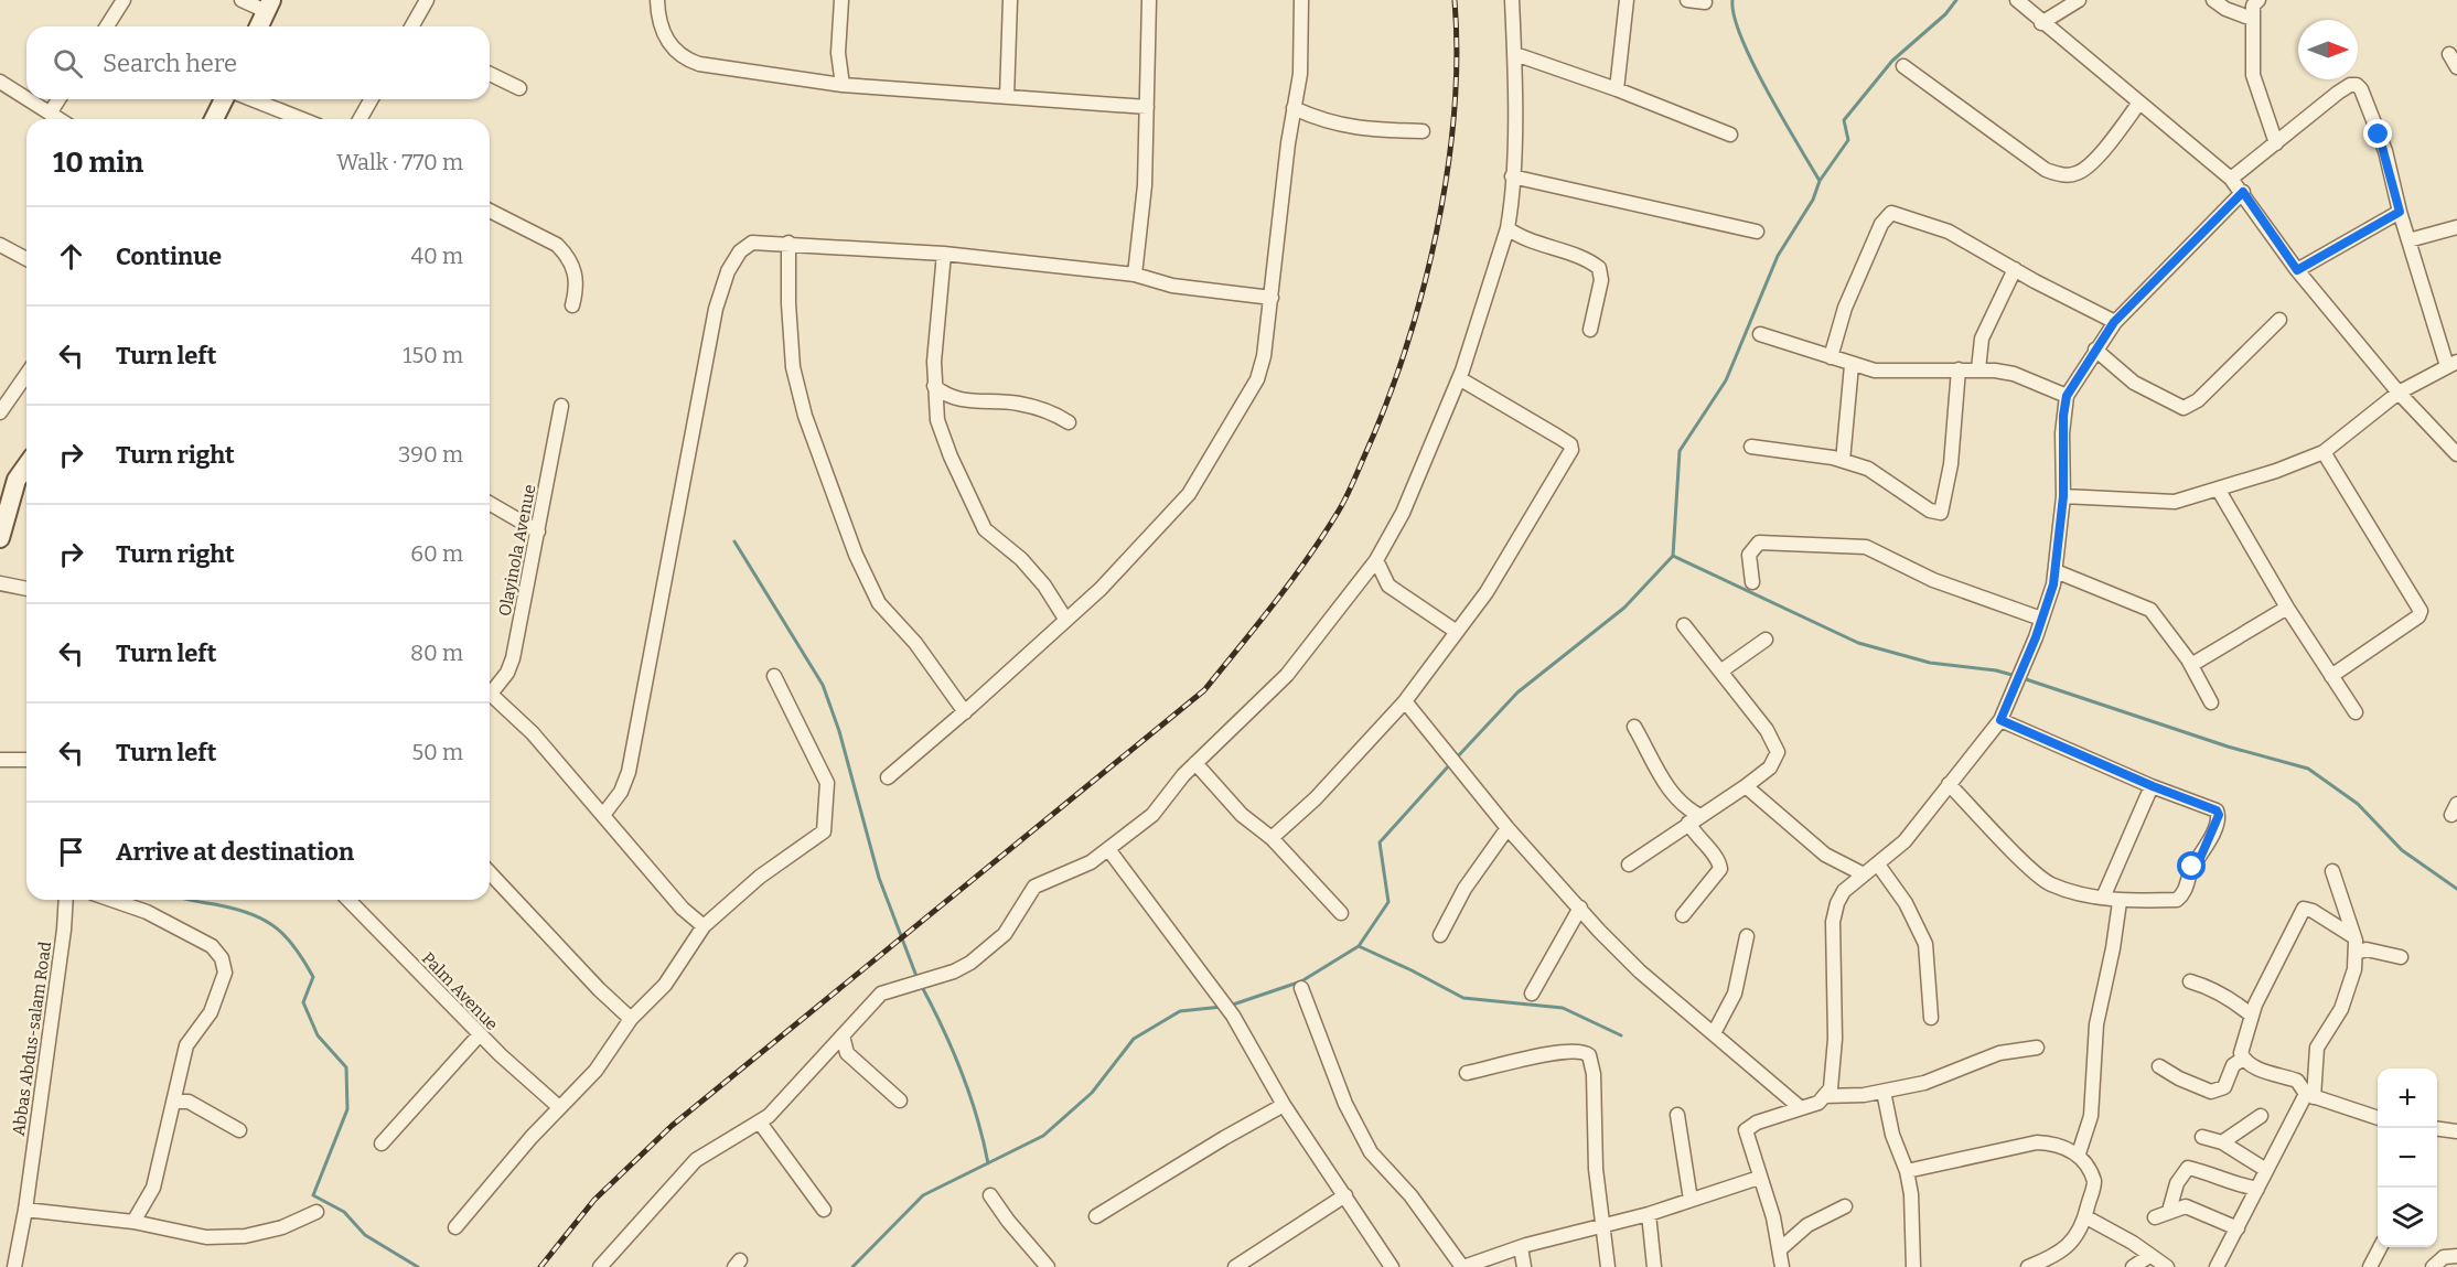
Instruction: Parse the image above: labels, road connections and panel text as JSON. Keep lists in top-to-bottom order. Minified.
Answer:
{"streets":{"street":["Olayinola Avenue","Palm Avenue","Abbas Abdus-salam Road"]},"north":"right","page":{"search":"Search here","heading":["10 min","Walk · 770 m"],"list":[["Continue","40 m"],["Turn left","150 m"],["Turn right","390 m"],["Turn right","60 m"],["Turn left","80 m"],["Turn left","50 m"],"Arrive at destination"],"map_buttons":["+","−"]}}
